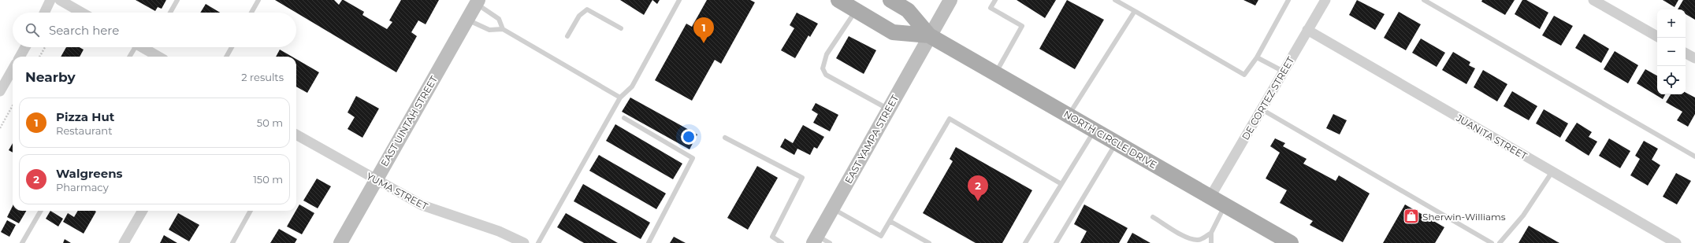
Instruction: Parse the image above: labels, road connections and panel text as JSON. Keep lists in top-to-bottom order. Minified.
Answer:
{"streets":{"main road":["EAST UINTAH STREET","EAST YAMPA STREET","NORTH CIRCLE DRIVE"],"street":["DE CORTEZ STREET","JUANITA STREET","YUMA STREET"]},"crossings":[["DE CORTEZ STREET","JUANITA STREET"],["DE CORTEZ STREET","NORTH CIRCLE DRIVE"],["EAST UINTAH STREET","YUMA STREET"],["EAST YAMPA STREET","NORTH CIRCLE DRIVE"]],"places":{"shop":["Sherwin-Williams"]},"page":{"map_buttons":["+","−"],"search":"Search here","pins":["1","2"],"heading":["Nearby","2 results"],"list":[{"mark":"1","name":"Pizza Hut","note":"Restaurant","value":"50 m"},{"mark":"2","name":"Walgreens","note":"Pharmacy","value":"150 m"}]}}
